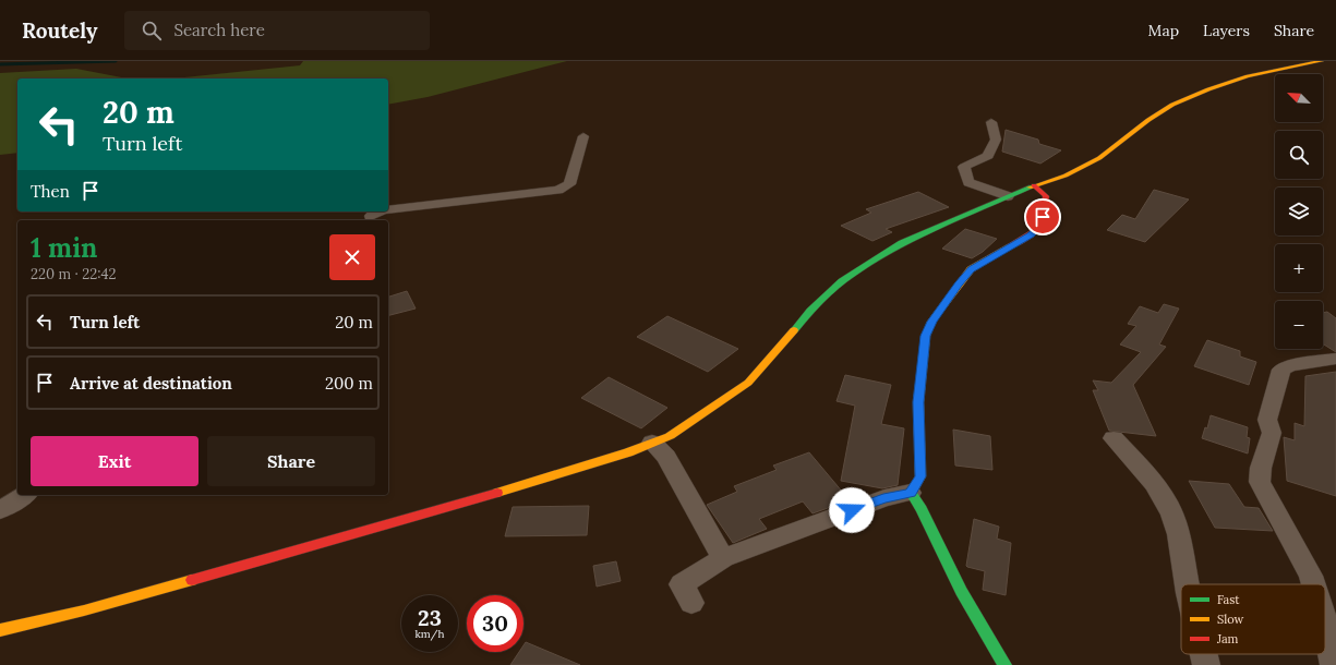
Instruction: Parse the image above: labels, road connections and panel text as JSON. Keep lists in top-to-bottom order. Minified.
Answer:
{"legend":["Fast","Slow","Jam"],"north":"top left","page":{"header":"Routely","search":"Search here","nav":["Map","Layers","Share"],"map_buttons":["+","−"],"turn":["20 m","Turn left"],"then":"Then","heading":["1 min","220 m · 22:42"],"list":[{"name":"Turn left","value":"20 m"},{"name":"Arrive at destination","value":"200 m"}],"buttons":["Exit","Share"],"speed":"23 km/h","limit":"30"}}
